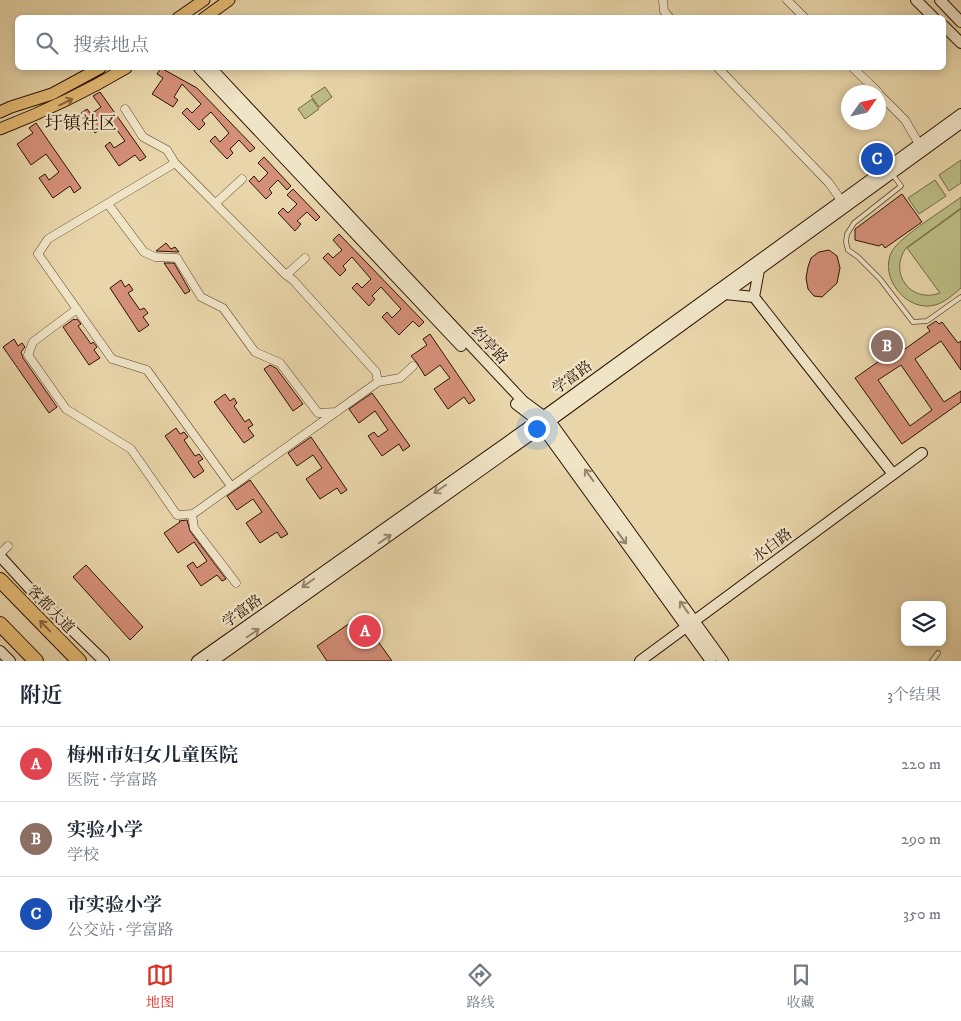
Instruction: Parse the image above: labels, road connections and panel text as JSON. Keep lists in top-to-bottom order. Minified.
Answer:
{"streets":{"highway":["客都大道"],"street":["约亭路","学富路","水白路"]},"crossings":[["约亭路","学富路"],["约亭路","水白路"]],"districts":["圩镇社区"],"north":"top right","page":{"search":"搜索地点","pins":["C","B","A"],"heading":["附近","3个结果"],"list":[{"mark":"A","name":"梅州市妇女儿童医院","note":"医院 · 学富路","value":"220 m"},{"mark":"B","name":"实验小学","note":"学校","value":"290 m"},{"mark":"C","name":"市实验小学","note":"公交站 · 学富路","value":"350 m"}],"nav":["地图","路线","收藏"]}}
